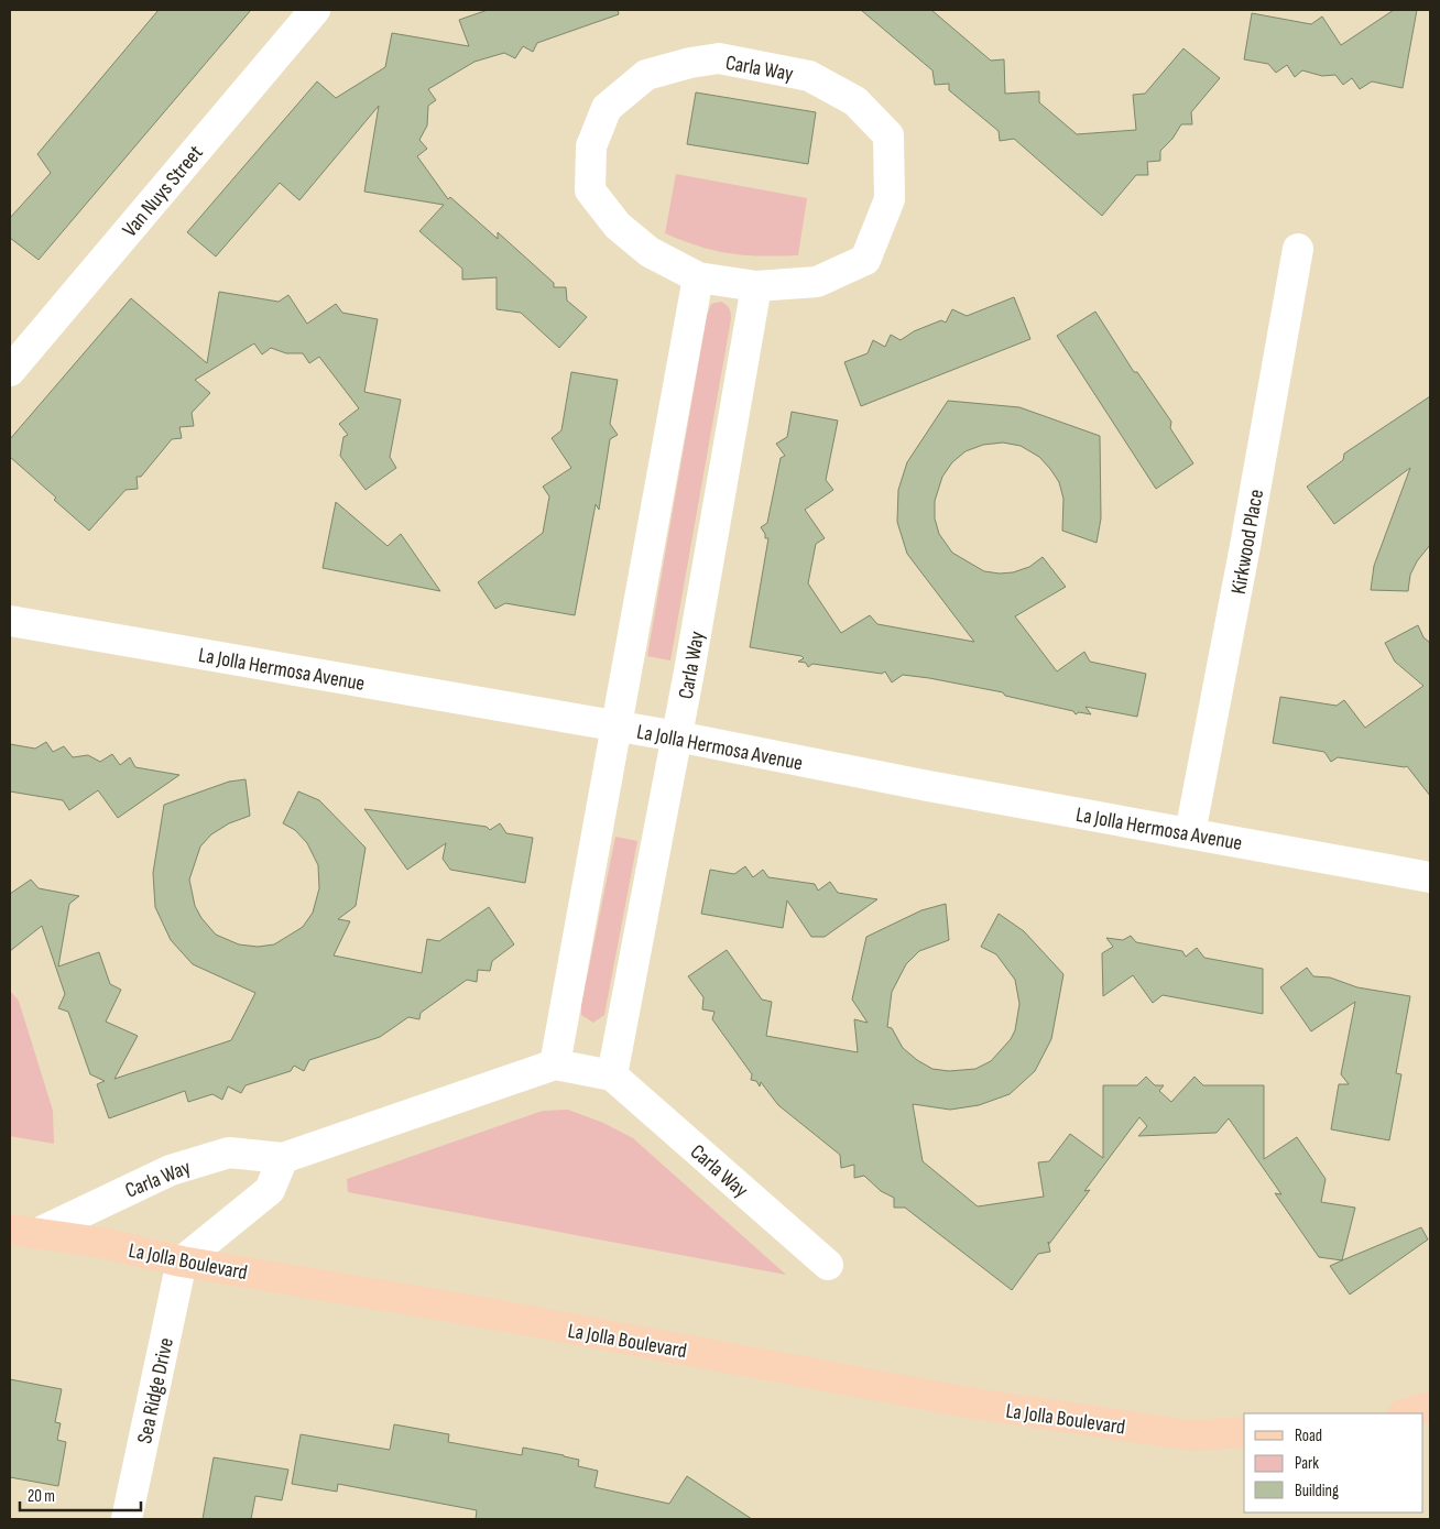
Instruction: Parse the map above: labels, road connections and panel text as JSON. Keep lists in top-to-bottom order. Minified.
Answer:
{"streets":{"main road":["La Jolla Boulevard"],"street":["Carla Way","Van Nuys Street","Kirkwood Place","La Jolla Hermosa Avenue","Sea Ridge Drive"]},"crossings":[["Carla Way","La Jolla Hermosa Avenue"],["Carla Way","La Jolla Boulevard"],["Kirkwood Place","La Jolla Hermosa Avenue"],["La Jolla Boulevard","Sea Ridge Drive"]],"legend":["Road","Park","Building"],"scale_bar":"20 m"}
